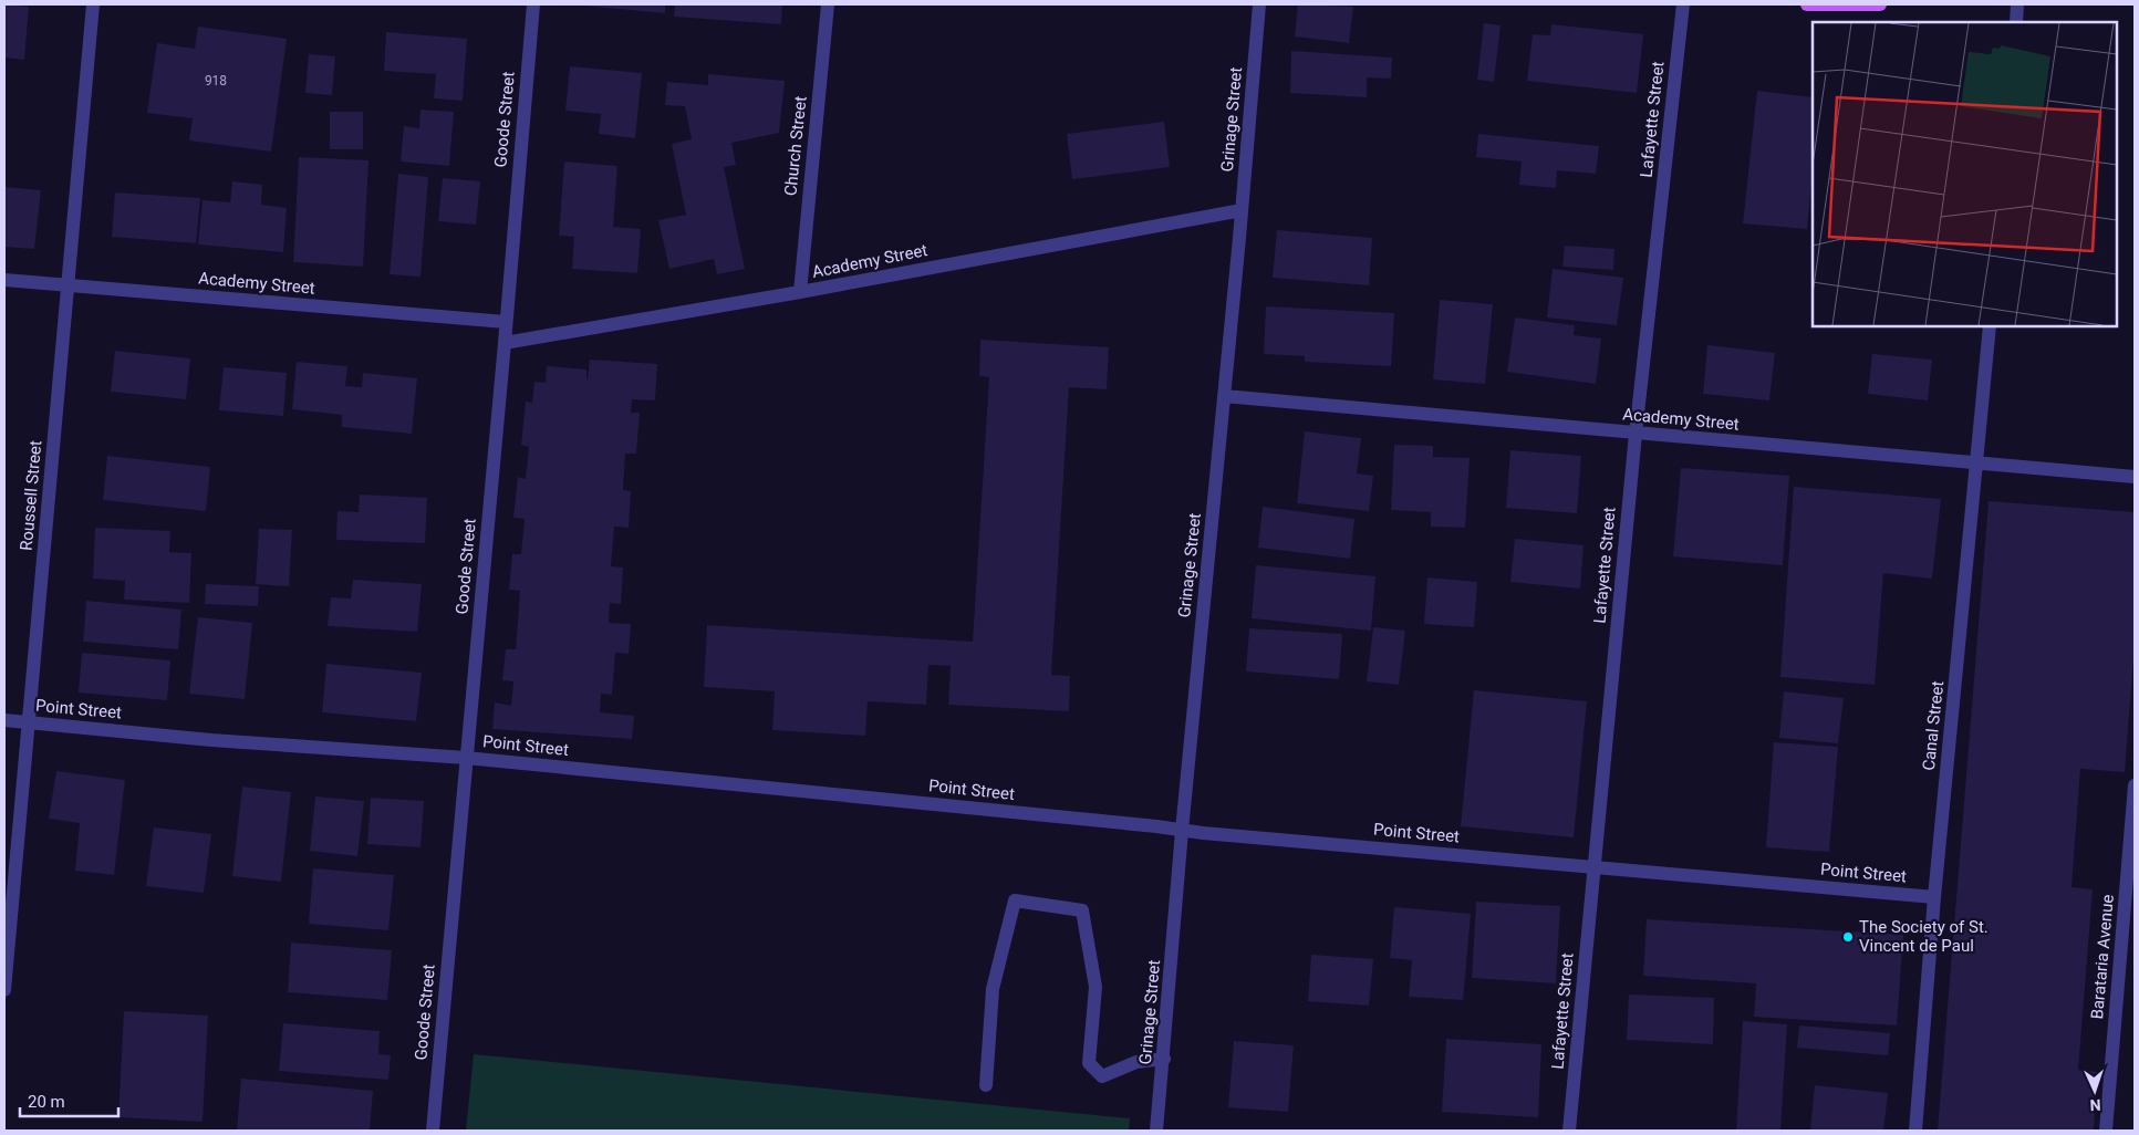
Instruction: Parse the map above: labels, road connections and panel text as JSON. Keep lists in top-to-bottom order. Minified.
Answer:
{"streets":{"street":["Goode Street","Grinage Street","Lafayette Street","Church Street","Academy Street","Roussell Street","Point Street","Canal Street","Barataria Avenue"]},"crossings":[["Goode Street","Academy Street"],["Goode Street","Point Street"],["Grinage Street","Academy Street"],["Grinage Street","Point Street"],["Lafayette Street","Academy Street"],["Lafayette Street","Point Street"],["Church Street","Academy Street"],["Academy Street","Roussell Street"],["Academy Street","Canal Street"],["Roussell Street","Point Street"],["Point Street","Canal Street"]],"places":["The Society of St. Vincent de Paul"],"house_numbers":["918"],"scale_bar":"20 m","north":"bottom"}
